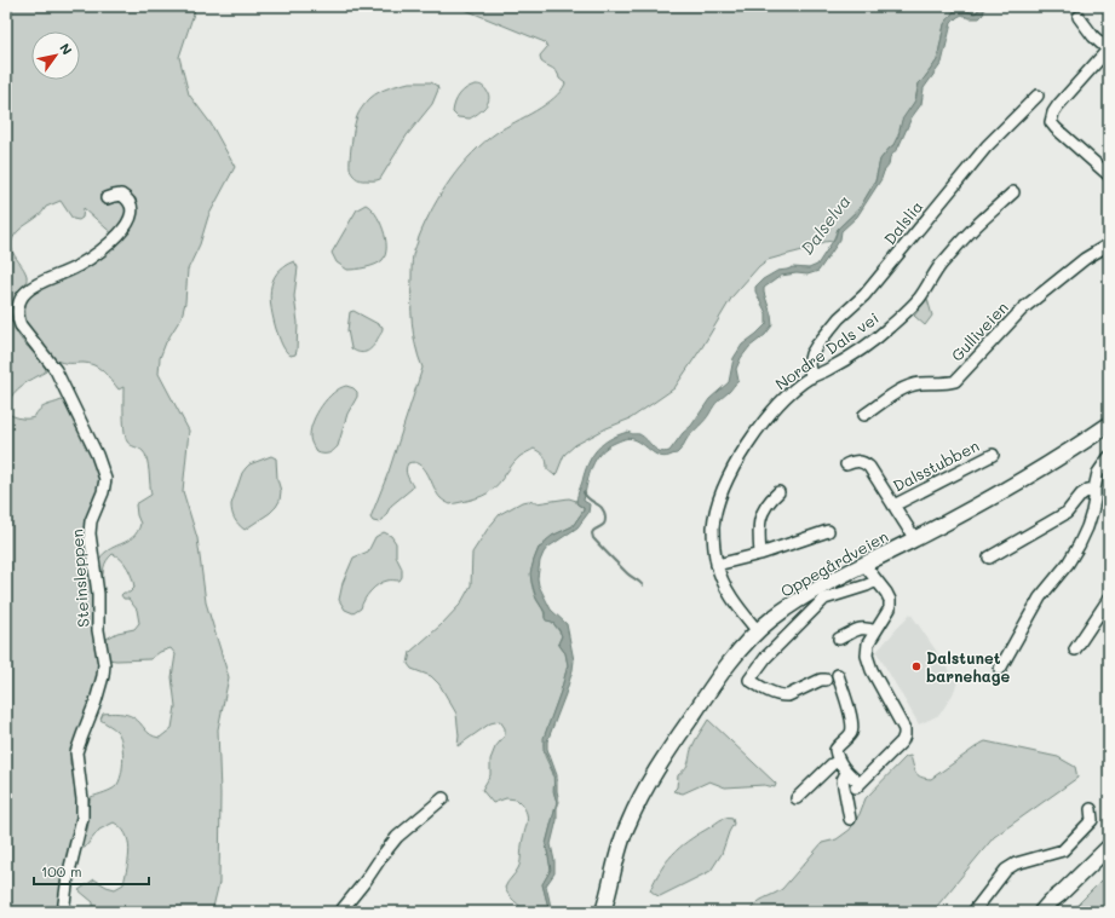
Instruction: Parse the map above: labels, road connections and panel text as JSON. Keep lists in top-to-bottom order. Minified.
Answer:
{"streets":{"main road":["Oppegårdveien"],"street":["Dalslia","Gulliveien","Nordre Dals vei","Dalsstubben","Steinsleppen"]},"crossings":[["Dalslia","Nordre Dals vei"],["Nordre Dals vei","Oppegårdveien"],["Dalsstubben","Oppegårdveien"]],"water":["Dalselva"],"places":["Dalstunet barnehage"],"scale_bar":"100 m","north":"top right"}
